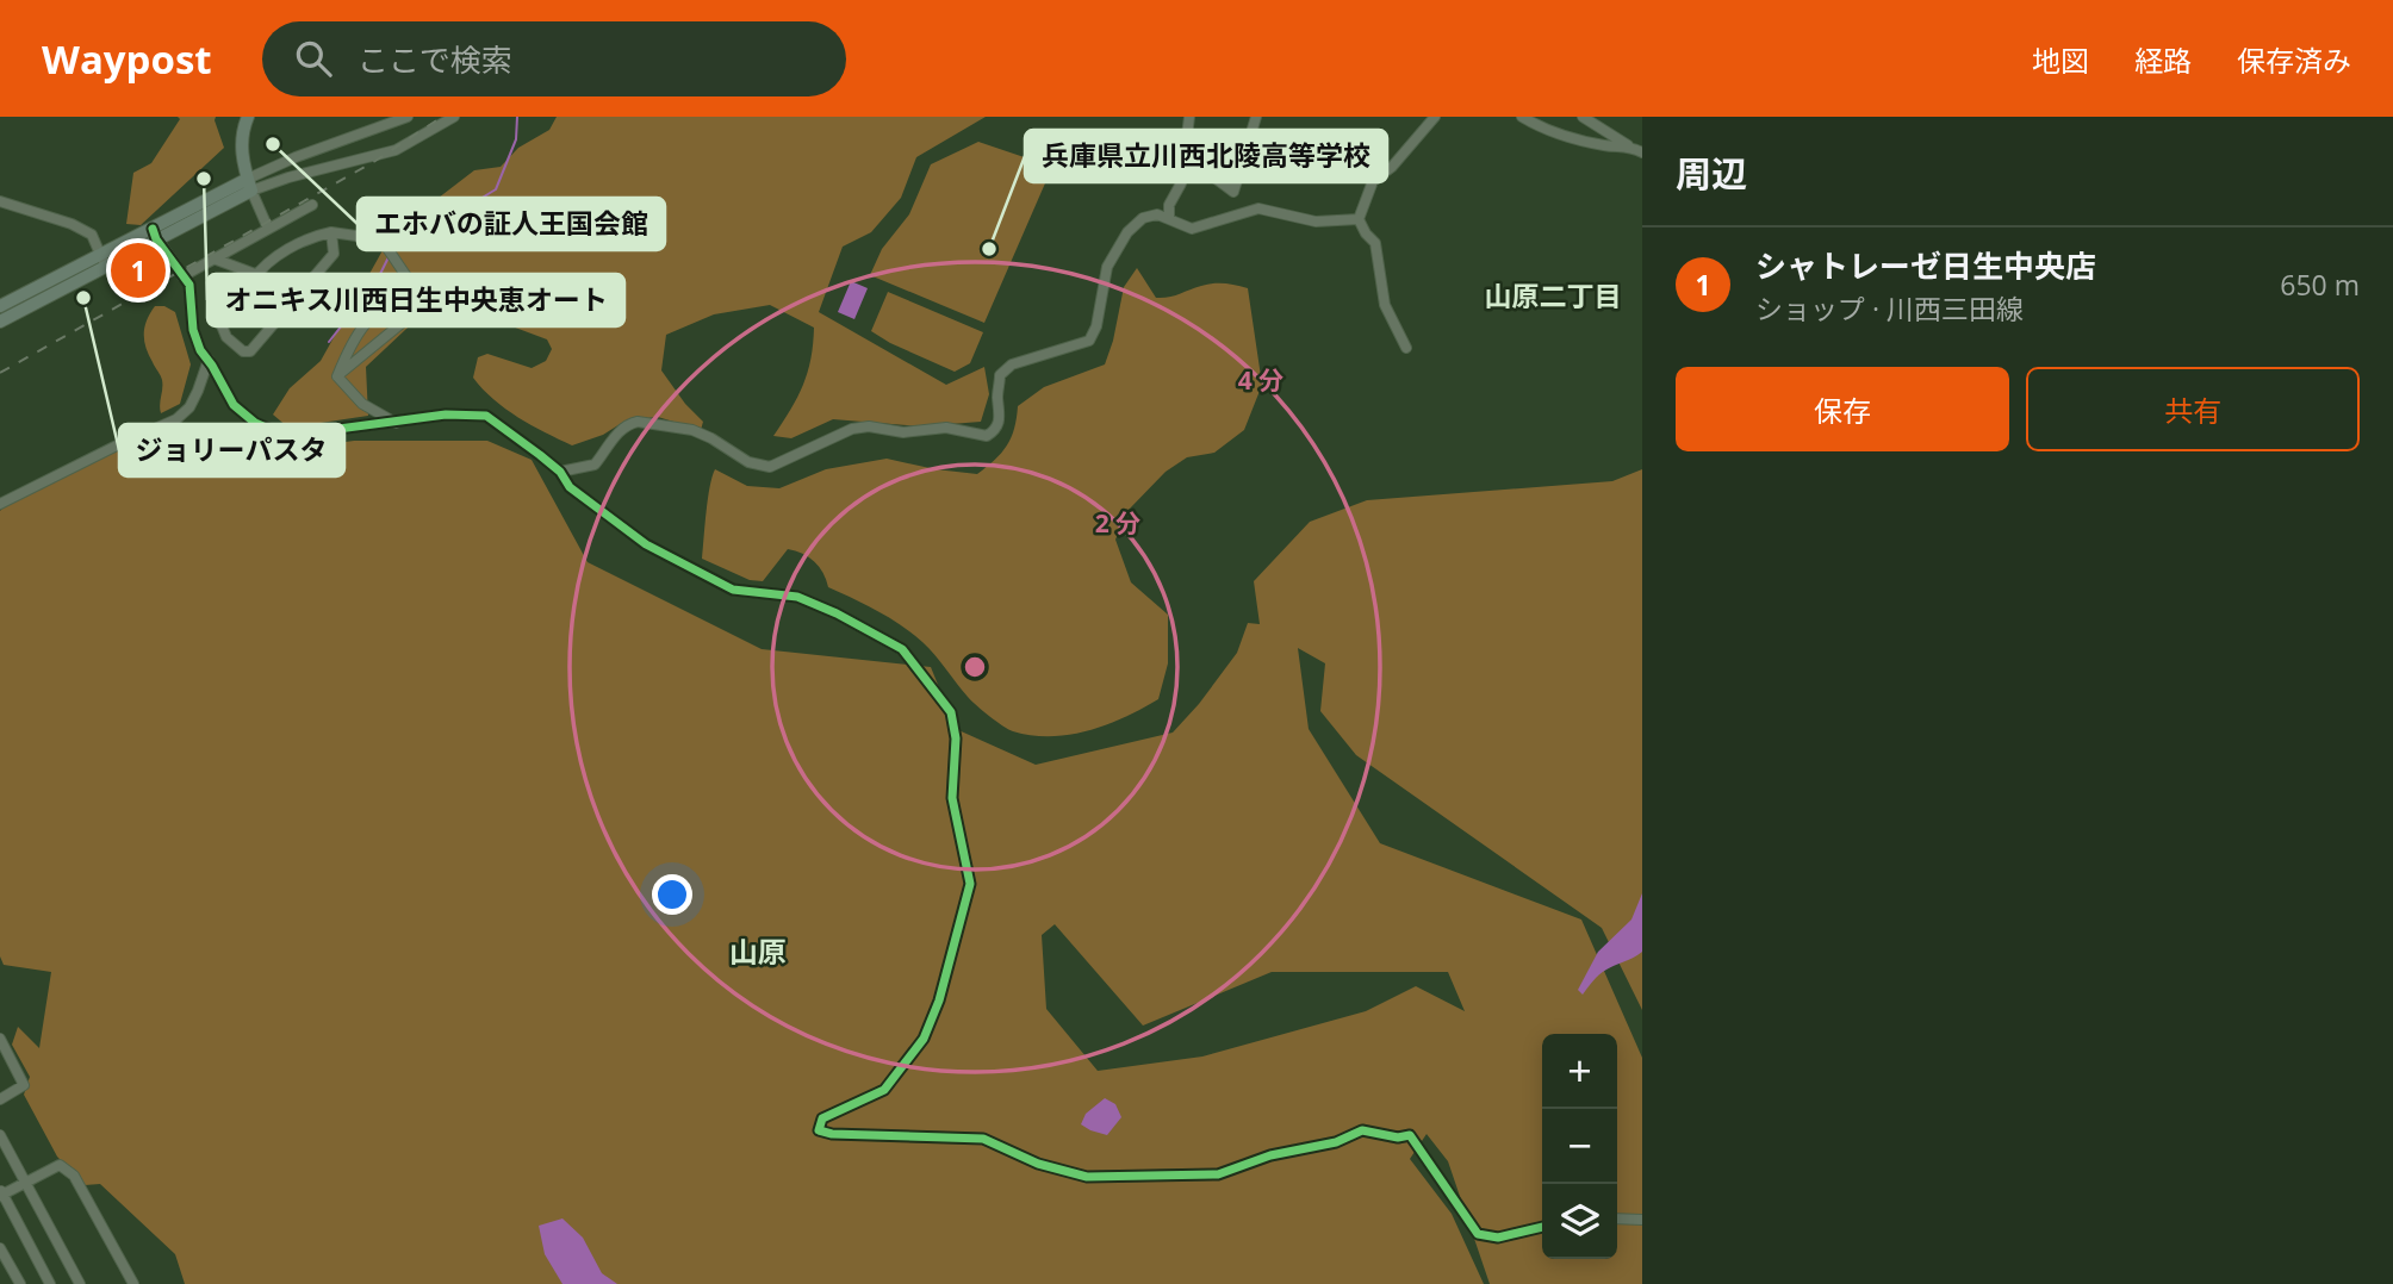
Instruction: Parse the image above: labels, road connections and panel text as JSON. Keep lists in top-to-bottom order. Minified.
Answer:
{"districts":["山原二丁目","山原"],"places":["エホバの証人王国会館","オニキス川西日生中央恵オート","兵庫県立川西北陵高等学校","ジョリーパスタ"],"page":{"header":"Waypost","search":"ここで検索","nav":["地図","経路","保存済み"],"heading":"周辺","list":[{"mark":"1","name":"シャトレーゼ日生中央店","note":"ショップ · 川西三田線","value":"650 m"}],"pins":"1","buttons":["保存","共有"],"map_buttons":["+","−"]},"rings":["4 分","2 分"]}
